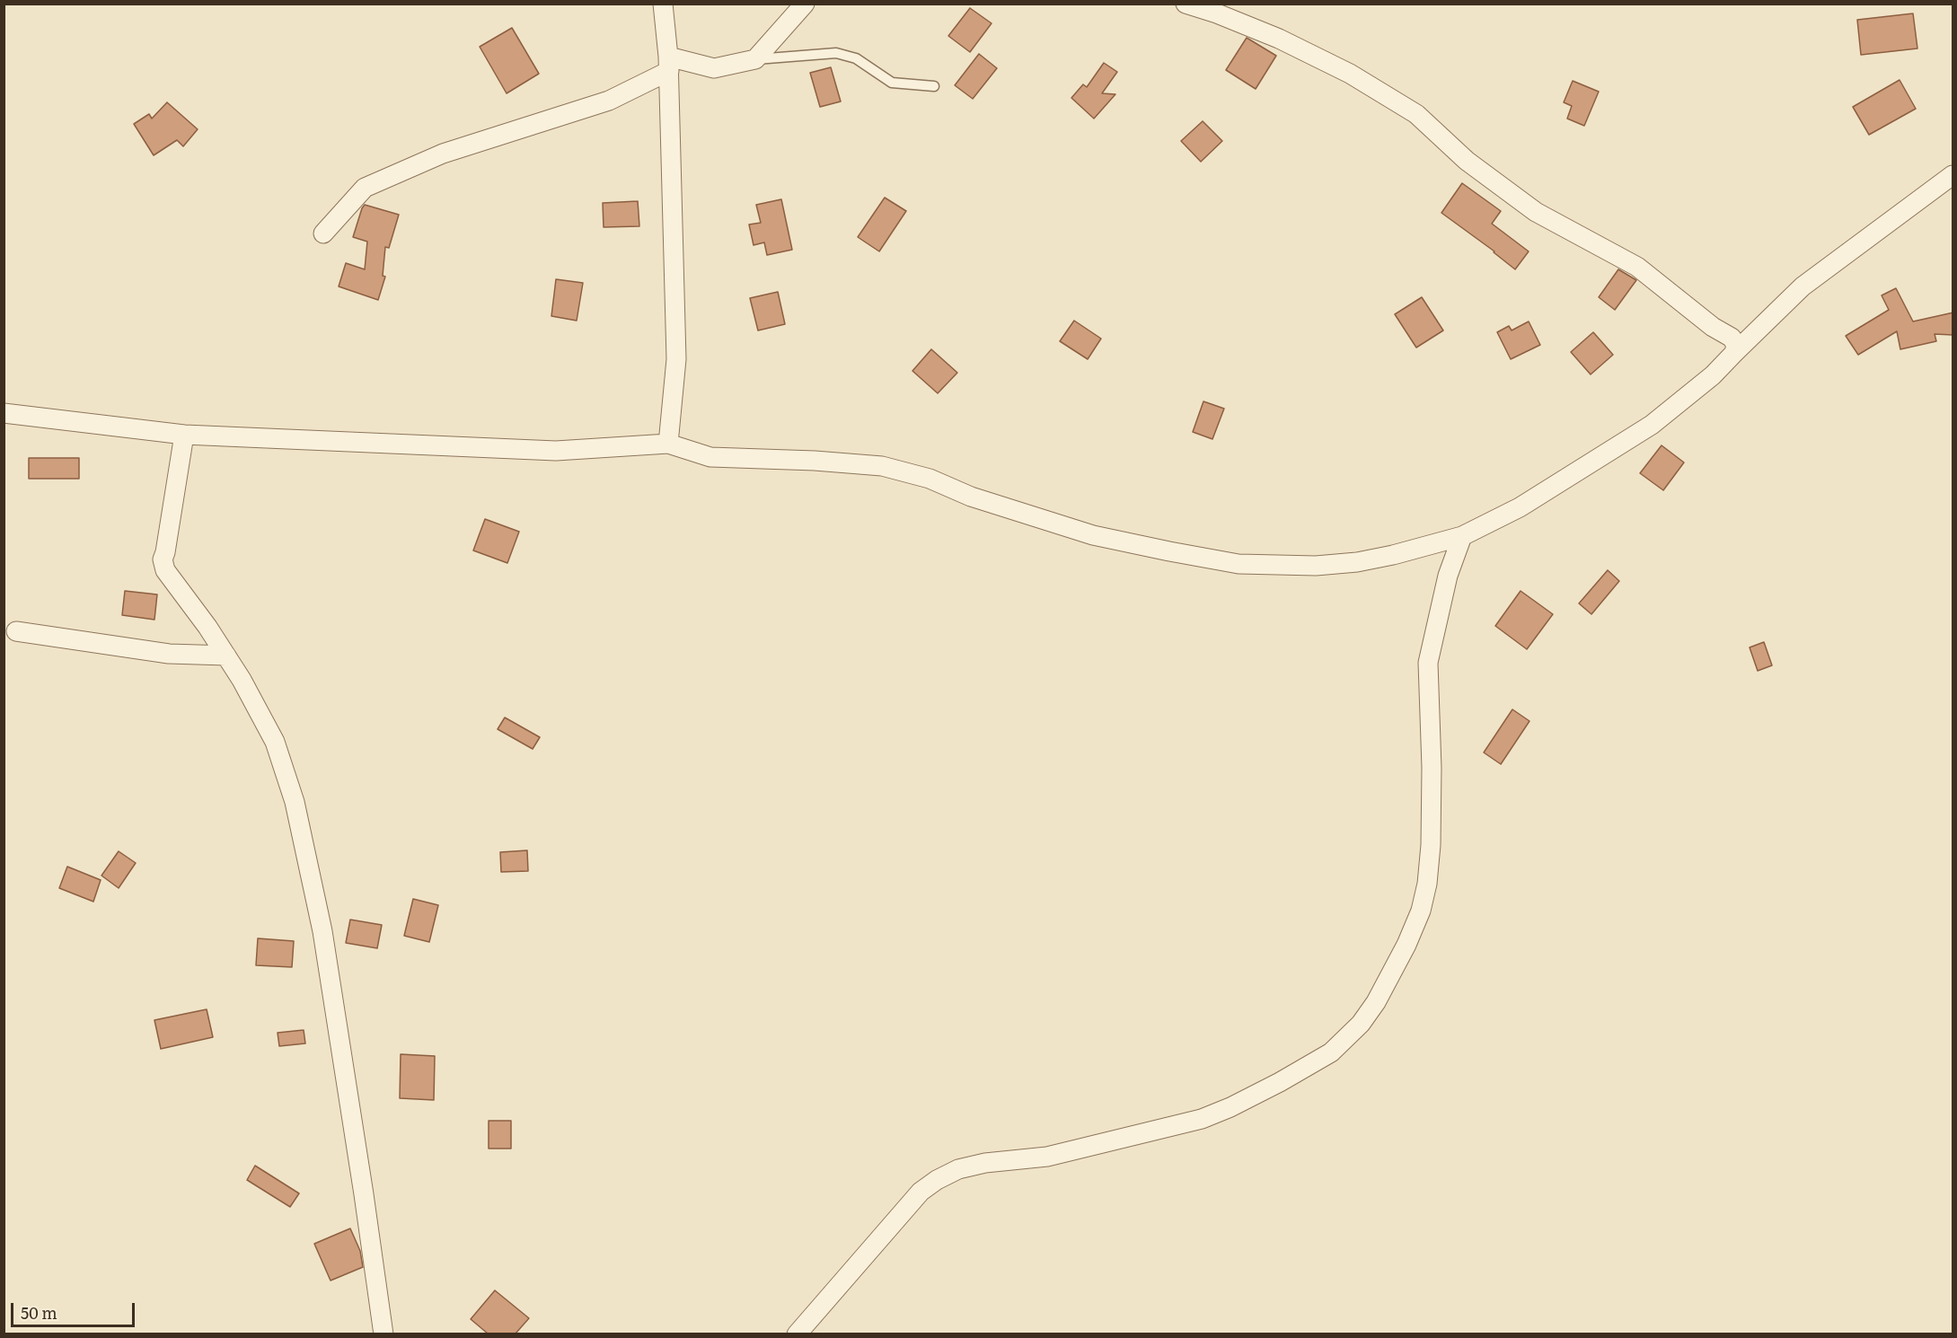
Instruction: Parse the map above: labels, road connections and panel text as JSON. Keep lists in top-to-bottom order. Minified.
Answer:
{"scale_bar":"50 m"}
